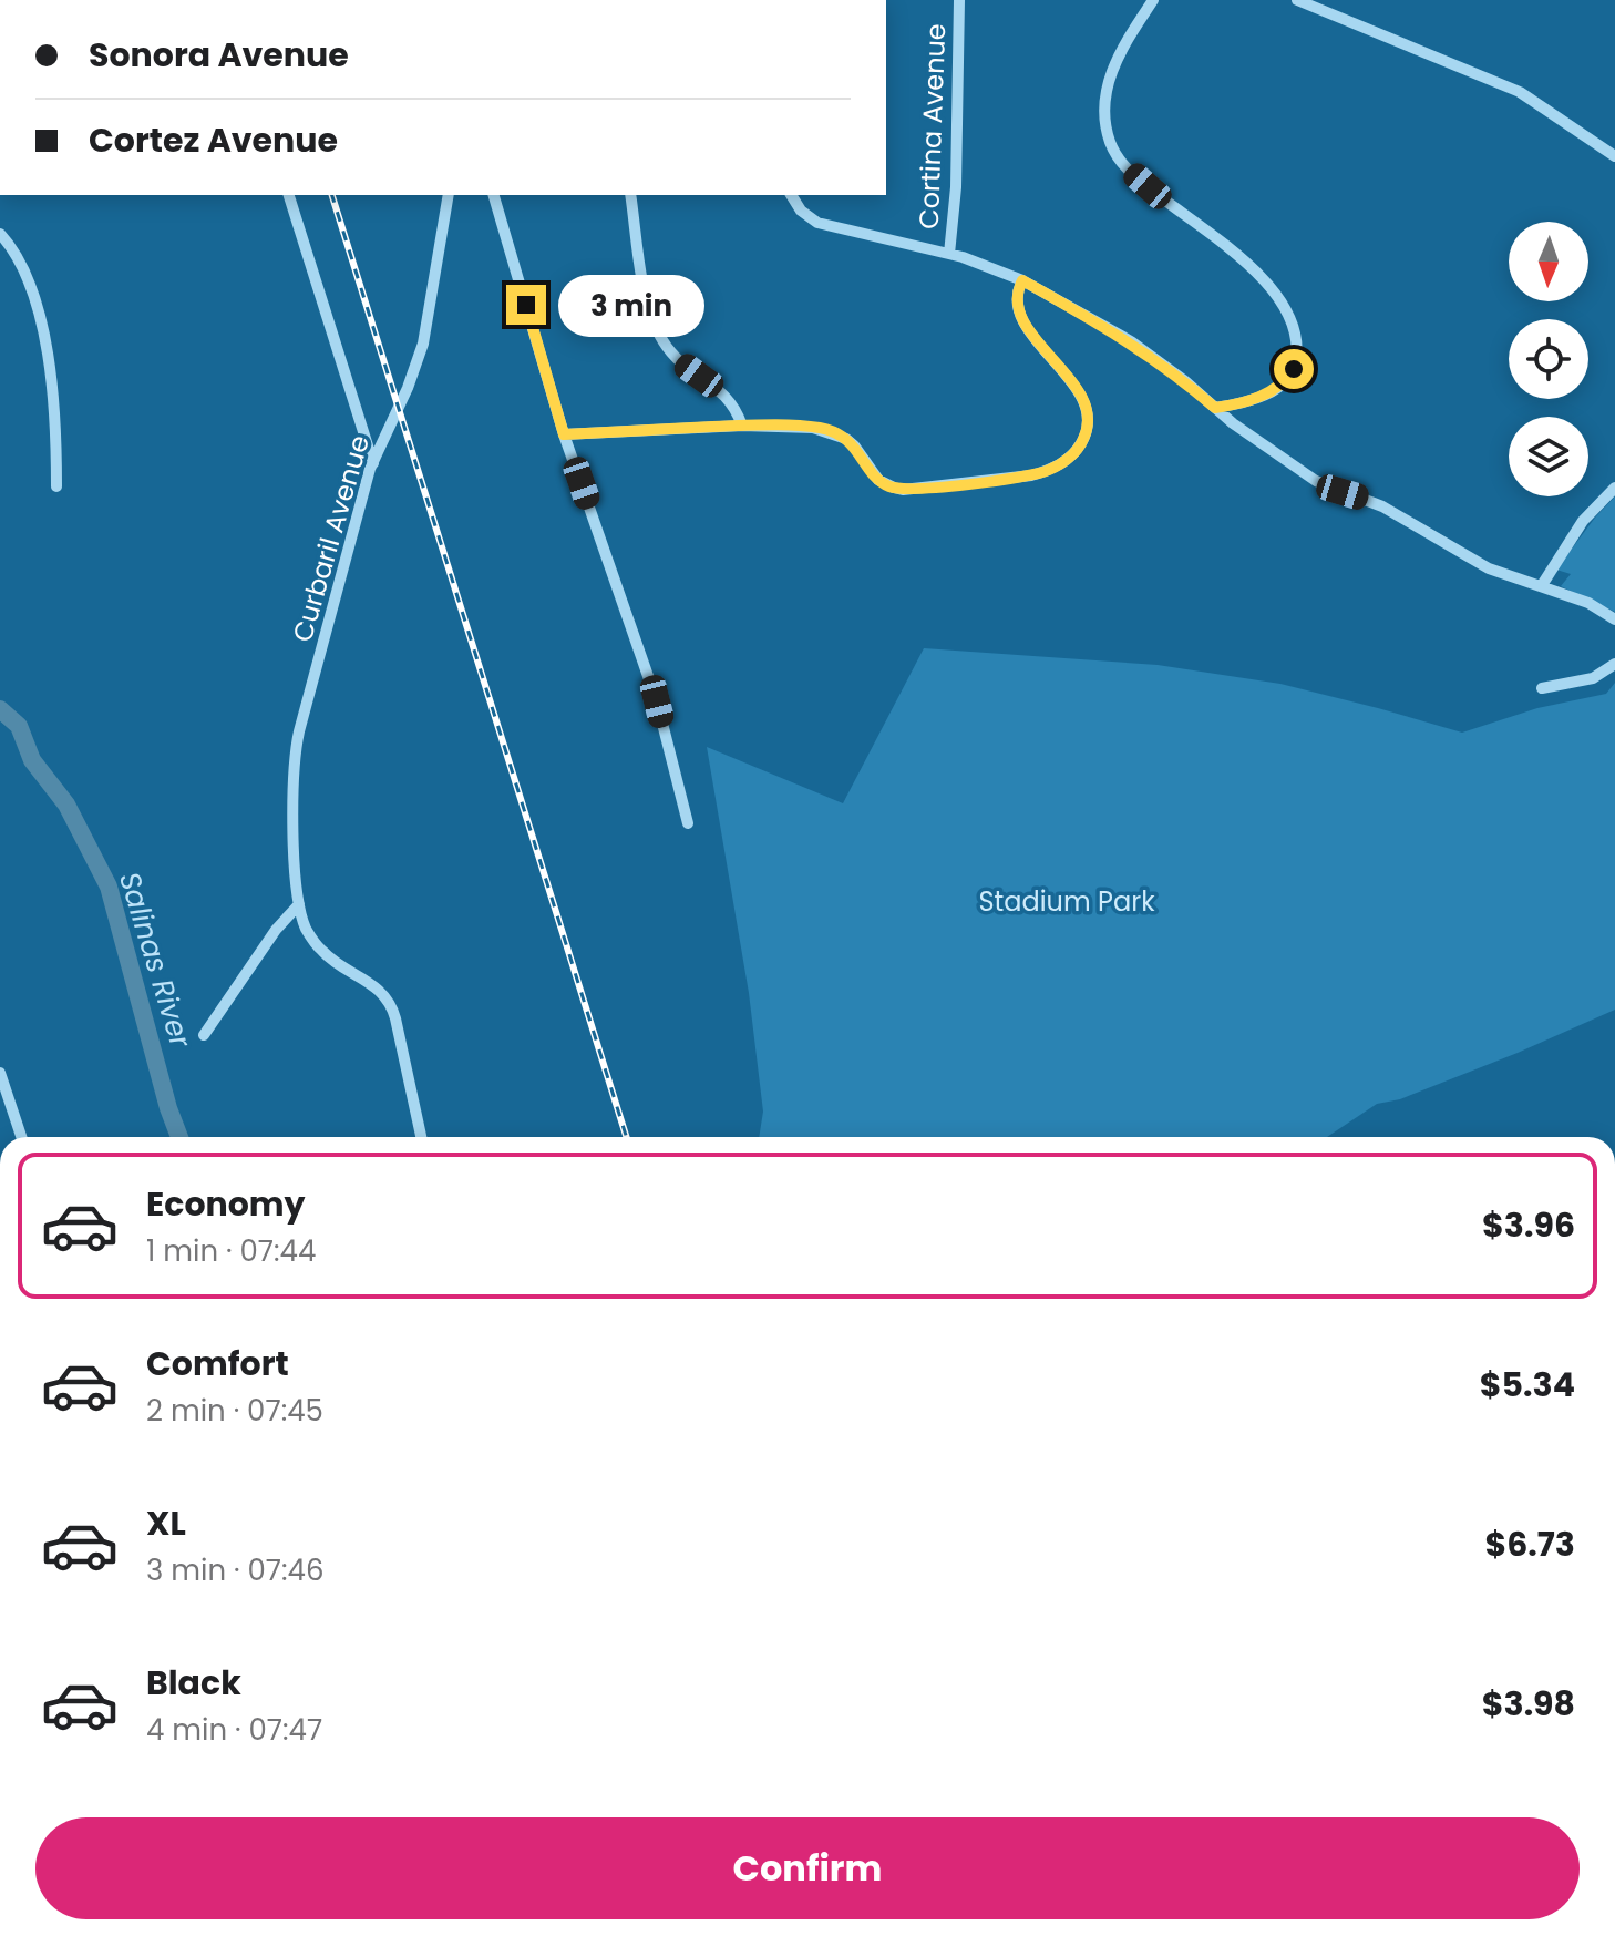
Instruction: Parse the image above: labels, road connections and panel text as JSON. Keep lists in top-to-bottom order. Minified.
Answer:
{"streets":{"street":["Cortina Avenue","Curbaril Avenue"]},"water":["Salinas River"],"parks":["Stadium Park"],"north":"bottom","page":{"banner":["Sonora Avenue","Cortez Avenue"],"bubble":"3 min","list":[{"name":"Economy","note":"1 min · 07:44","value":"$3.96"},{"name":"Comfort","note":"2 min · 07:45","value":"$5.34"},{"name":"XL","note":"3 min · 07:46","value":"$6.73"},{"name":"Black","note":"4 min · 07:47","value":"$3.98"}],"buttons":"Confirm"}}
